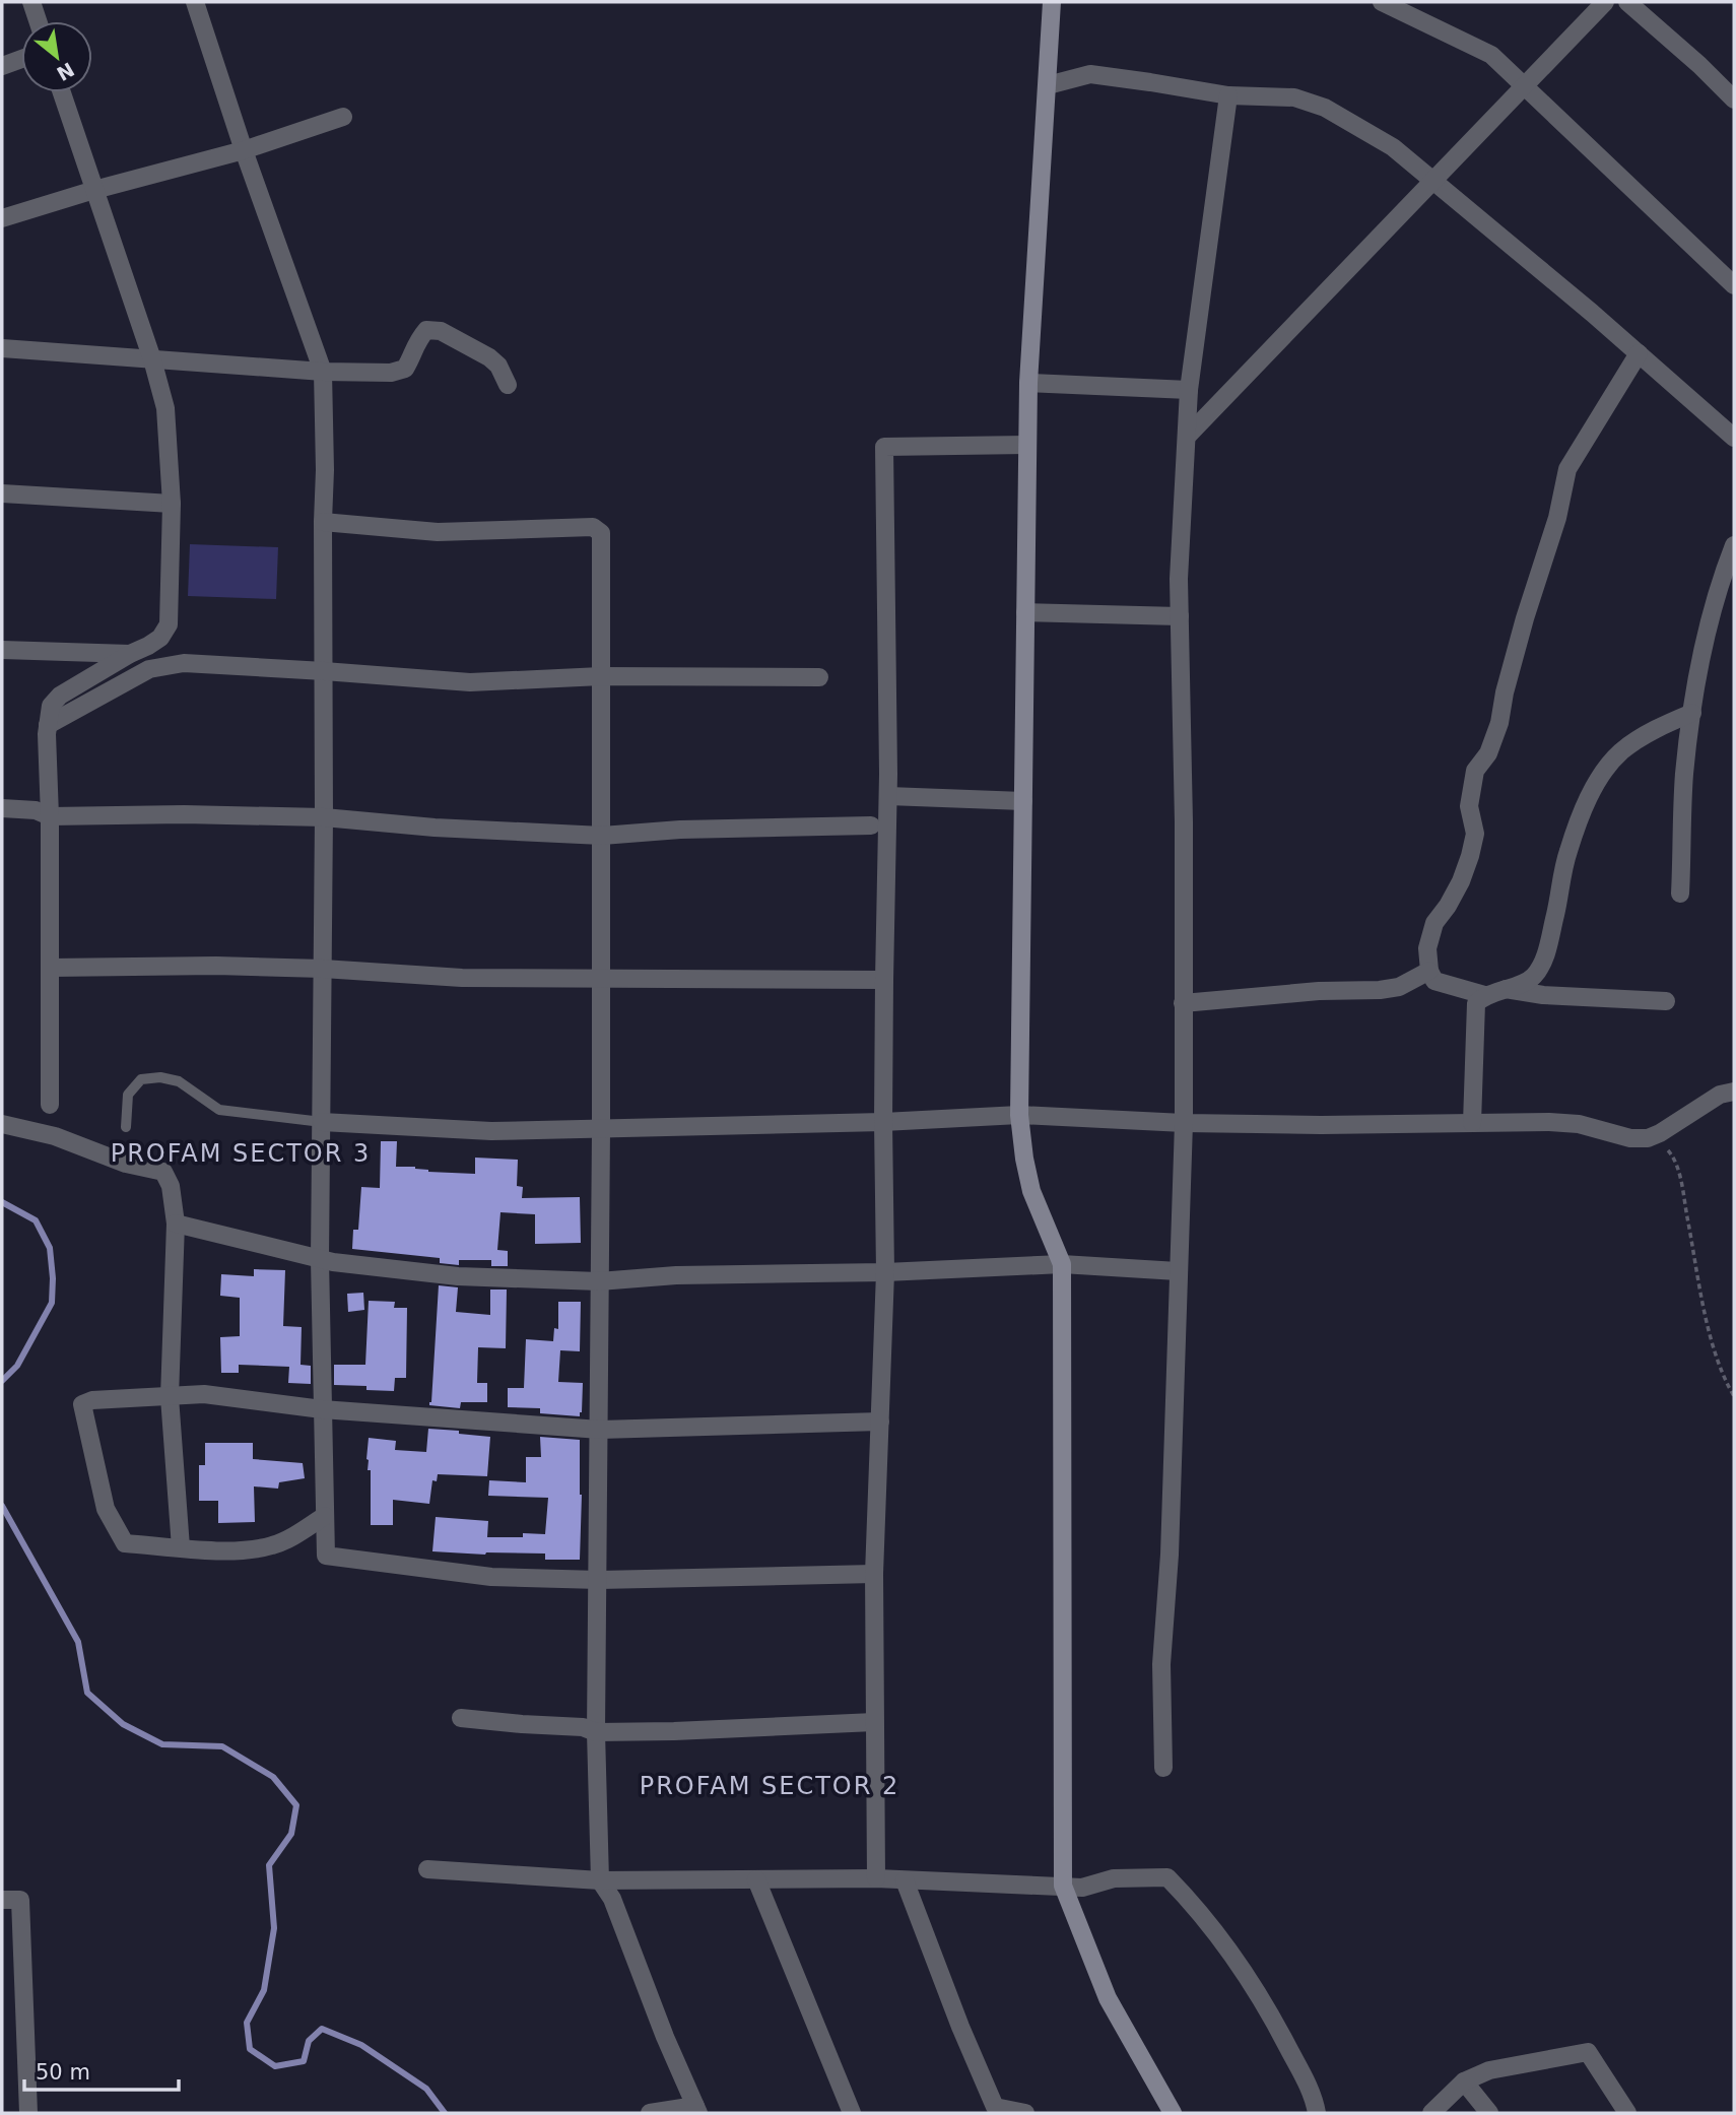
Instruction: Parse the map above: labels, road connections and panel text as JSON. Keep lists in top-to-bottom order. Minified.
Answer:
{"districts":["PROFAM SECTOR 3","PROFAM SECTOR 2"],"scale_bar":"50 m","north":"bottom right"}
